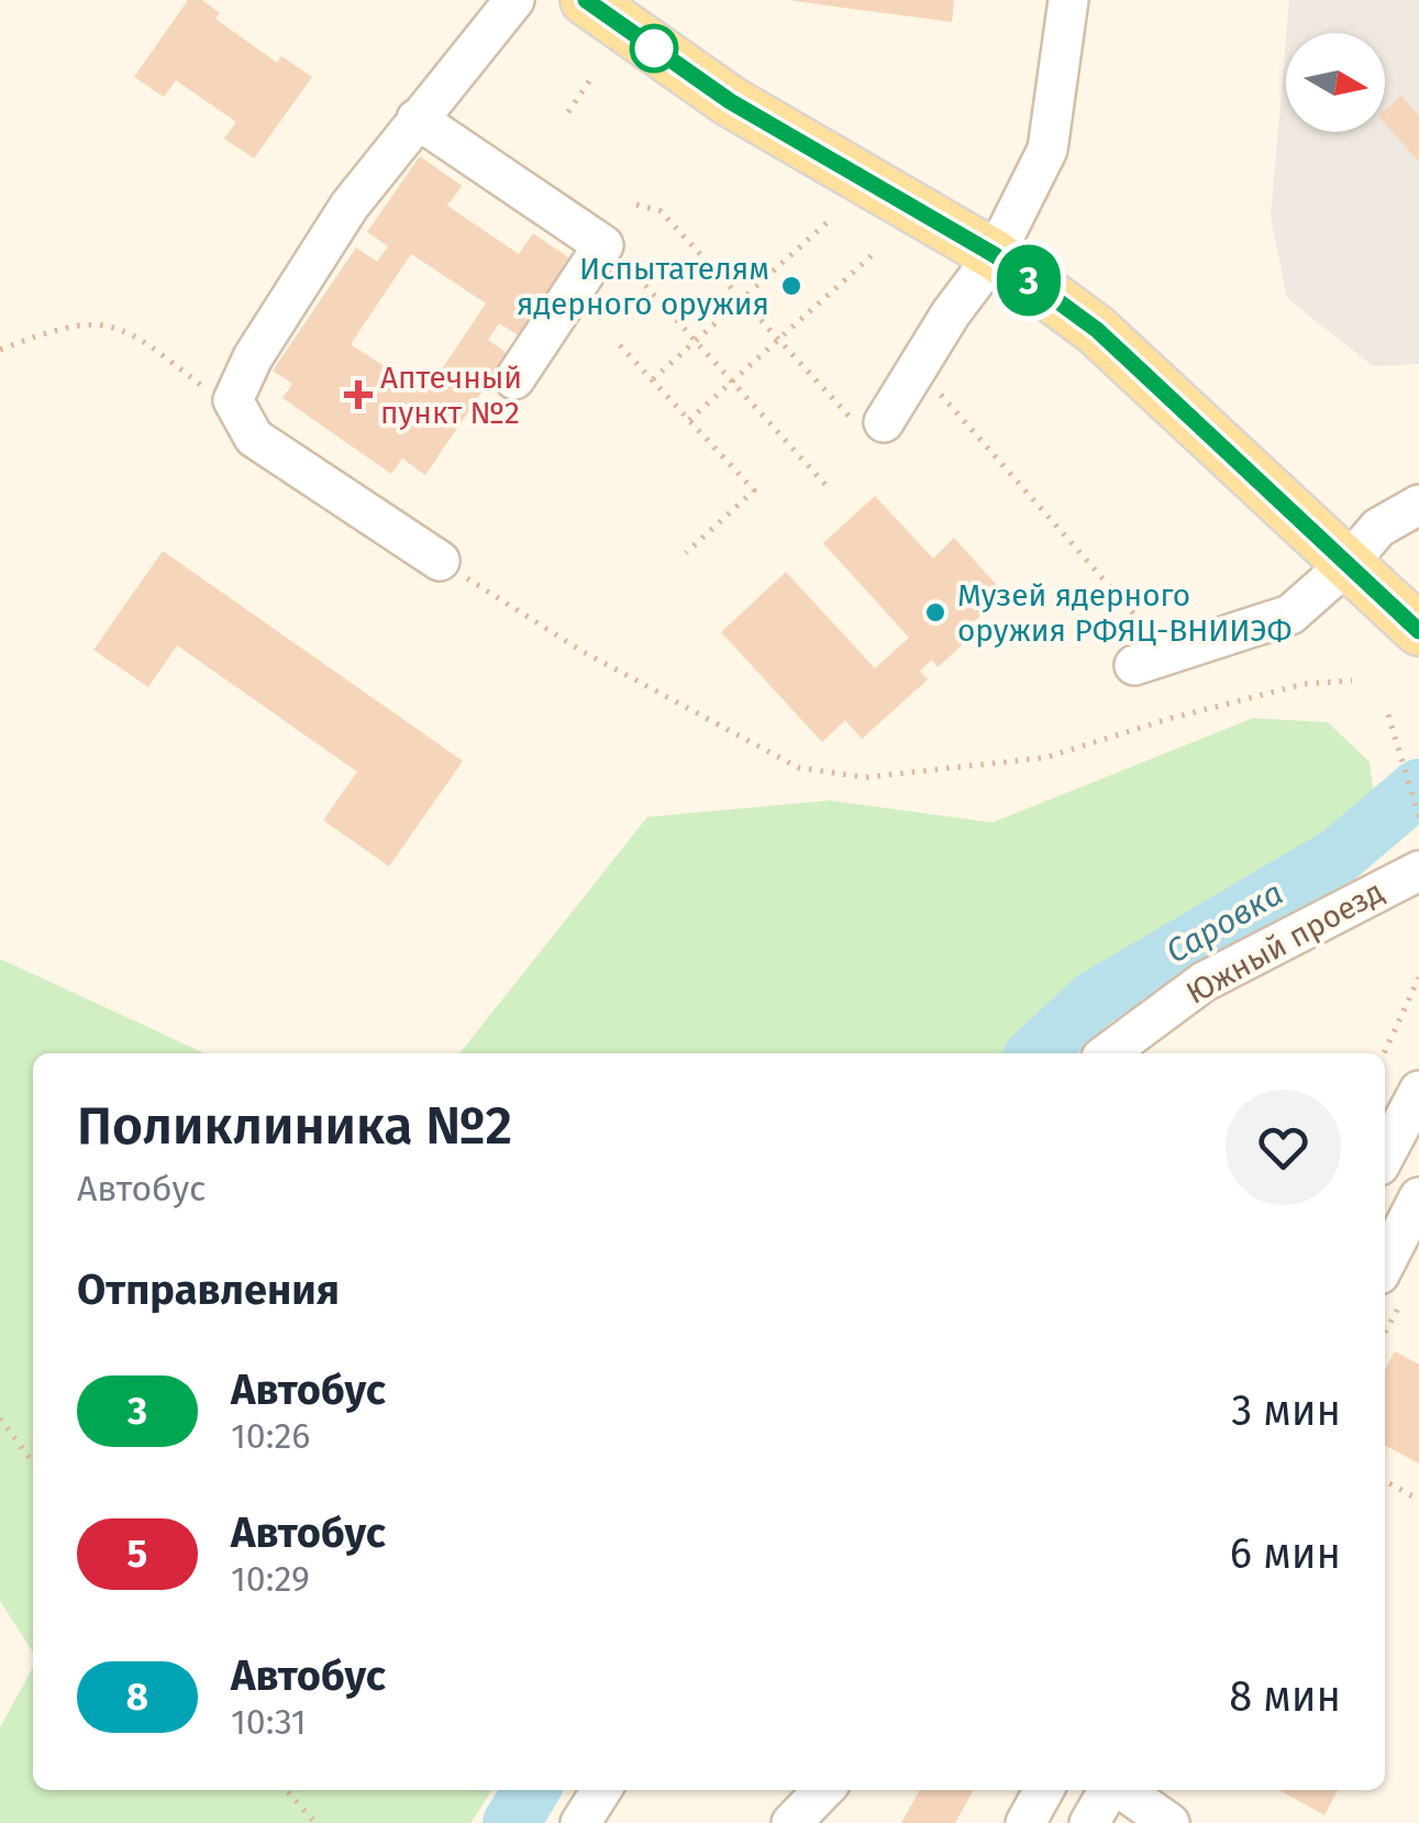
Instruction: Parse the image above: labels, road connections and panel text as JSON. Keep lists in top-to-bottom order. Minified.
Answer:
{"streets":{"street":["Южный проезд"]},"water":["Саровка"],"places":{"other":["Испытателям ядерного оружия","Музей ядерного оружия РФЯЦ-ВНИИЭФ"],"health":["Аптечный пункт №2"]},"lines":["bus line 3"],"north":"right","page":{"on_map":"3","heading":[["Поликлиника №2","Автобус"],"Отправления"],"list":[{"mark":"3","name":"Автобус","note":"10:26","value":"3 мин"},{"mark":"5","name":"Автобус","note":"10:29","value":"6 мин"},{"mark":"8","name":"Автобус","note":"10:31","value":"8 мин"}]}}
